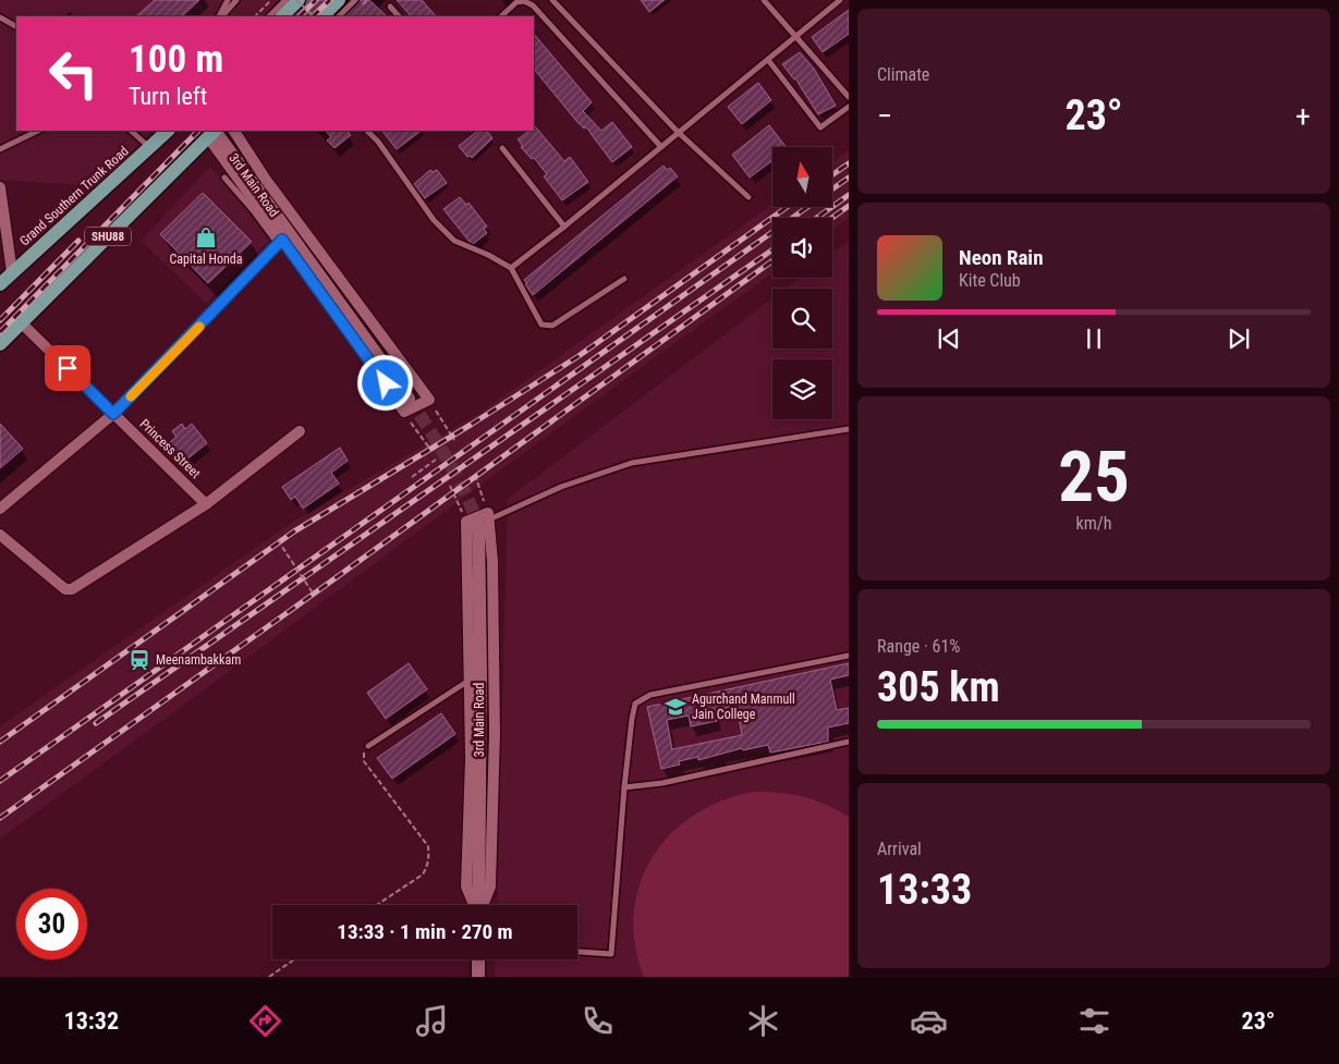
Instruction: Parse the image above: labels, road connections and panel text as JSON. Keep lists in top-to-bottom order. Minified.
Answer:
{"streets":{"main road":["Grand Southern Trunk Road","SHU88"],"street":["3rd Main Road","Princess Street"]},"crossings":[["3rd Main Road","SHU88"],["SHU88","Princess Street"]],"places":{"shop":["Capital Honda"],"station":["Meenambakkam"],"school or university":["Agurchand Manmull Jain College"]},"north":"top","page":{"tile":["Climate",["25","km/h"],["Range · 61%","305 km"],["Arrival","13:33"]],"turn":["100 m","Turn left"],"heat":["−","23°","+"],"song":["Neon Rain","Kite Club"],"limit":"30","trip":"13:33 · 1 min · 270 m","tabs":["13:32","23°"]}}
